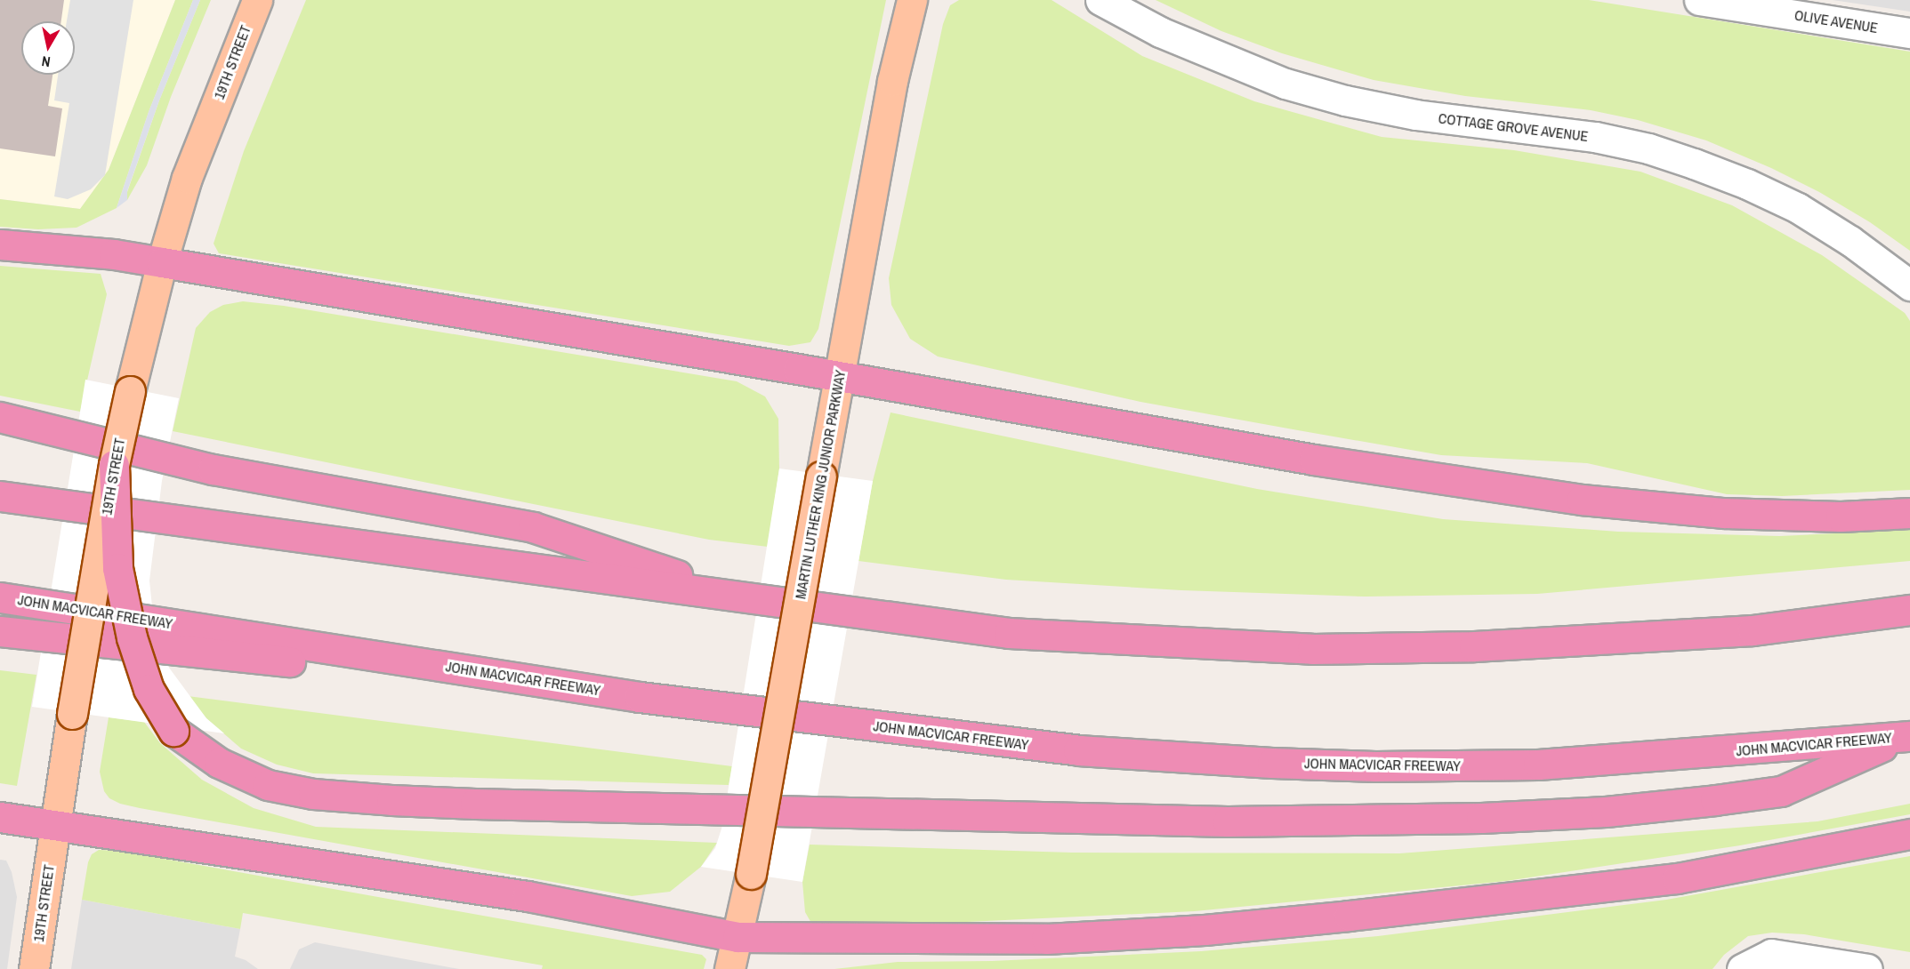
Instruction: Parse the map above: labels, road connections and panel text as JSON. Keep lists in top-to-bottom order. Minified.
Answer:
{"streets":{"highway":["JOHN MACVICAR FREEWAY"],"main road":["19TH STREET","MARTIN LUTHER KING JUNIOR PARKWAY"],"street":["OLIVE AVENUE","COTTAGE GROVE AVENUE"]},"north":"bottom"}
